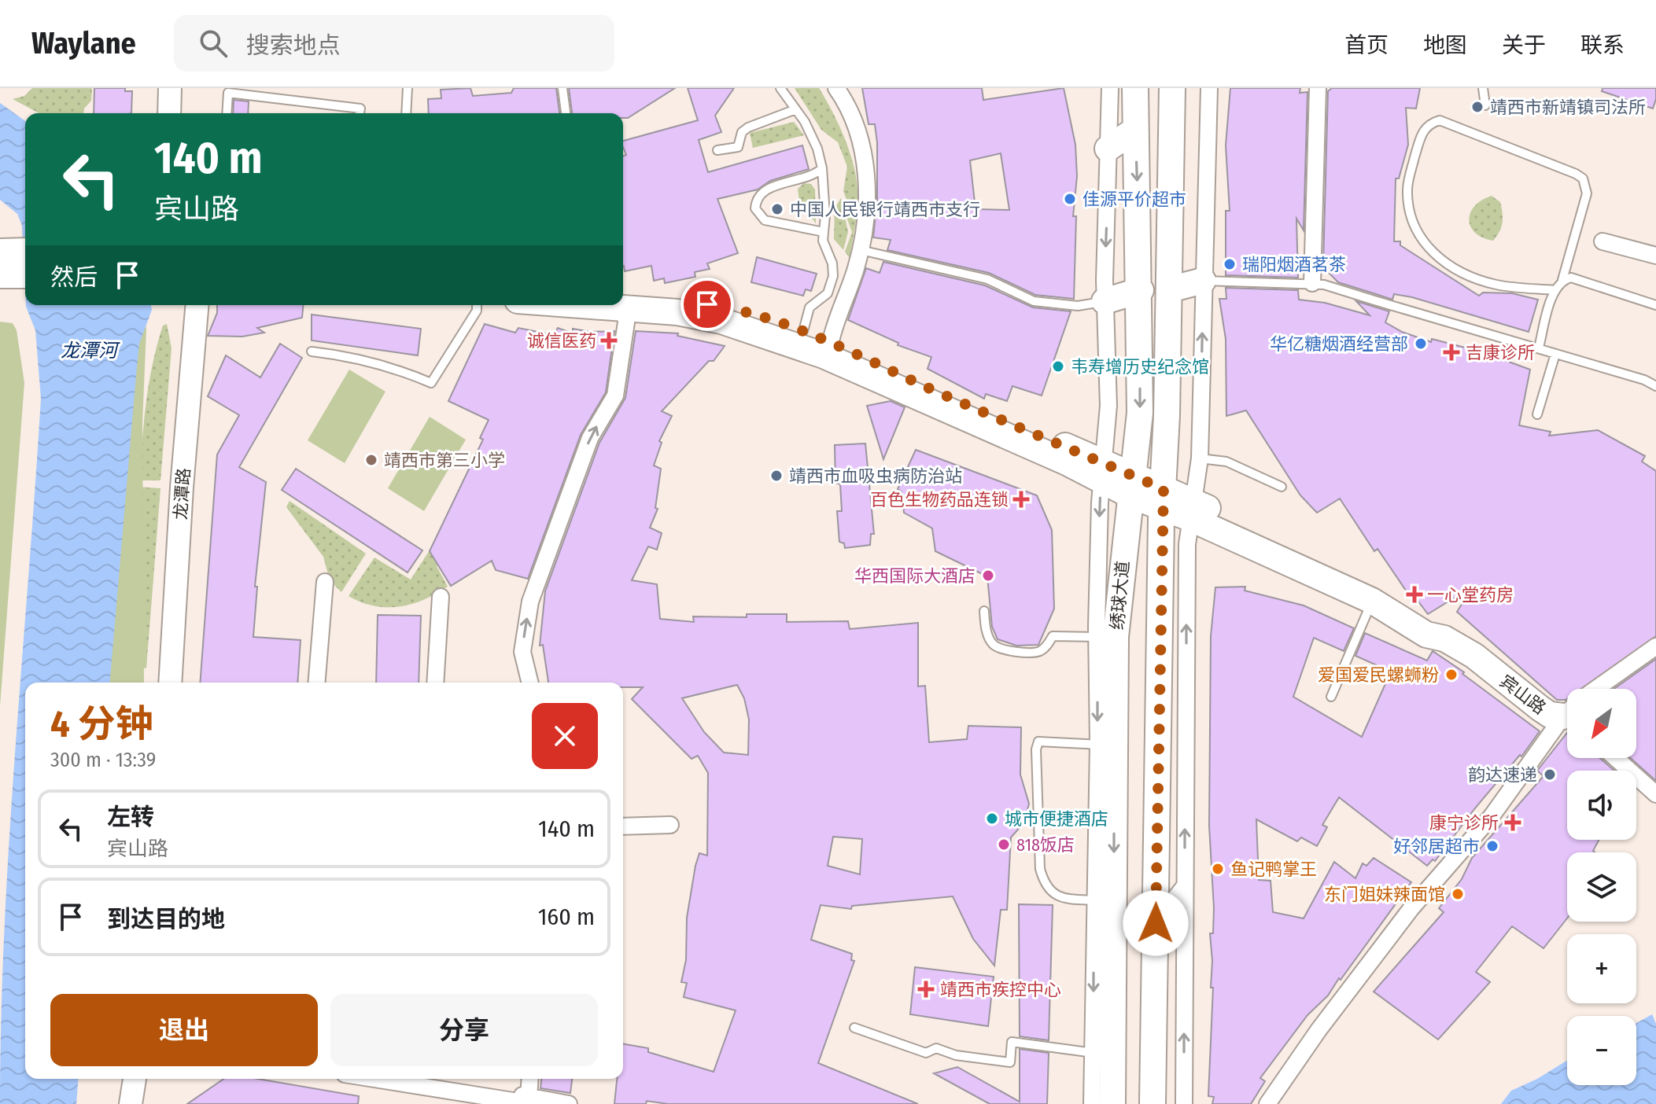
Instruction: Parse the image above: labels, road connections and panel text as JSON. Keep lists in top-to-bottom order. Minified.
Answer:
{"streets":{"main road":["龙潭路","绣球大道","宾山路"]},"crossings":[["绣球大道","宾山路"]],"water":["龙潭河"],"places":{"other":["靖西市新靖镇司法所","佳源平价超市","中国人民银行靖西市支行","瑞阳烟酒茗茶","华亿糖烟酒经营部","韦寿增历史纪念馆","靖西市第三小学","靖西市血吸虫病防治站","华西国际大酒店","爱国爱民螺蛳粉","韵达速递","城市便捷酒店","818饭店","好邻居超市","鱼记鸭掌王","东门姐妹辣面馆"],"health":["诚信医药","吉康诊所","百色生物药品连锁","一心堂药房","康宁诊所","靖西市疾控中心"]},"north":"bottom left","page":{"header":"Waylane","search":"搜索地点","nav":["首页","地图","关于","联系"],"turn":["140 m","宾山路"],"then":"然后","heading":["4 分钟","300 m · 13:39"],"map_buttons":["+","−"],"list":[{"name":"左转","note":"宾山路","value":"140 m"},{"name":"到达目的地","value":"160 m"}],"buttons":["退出","分享"]}}
